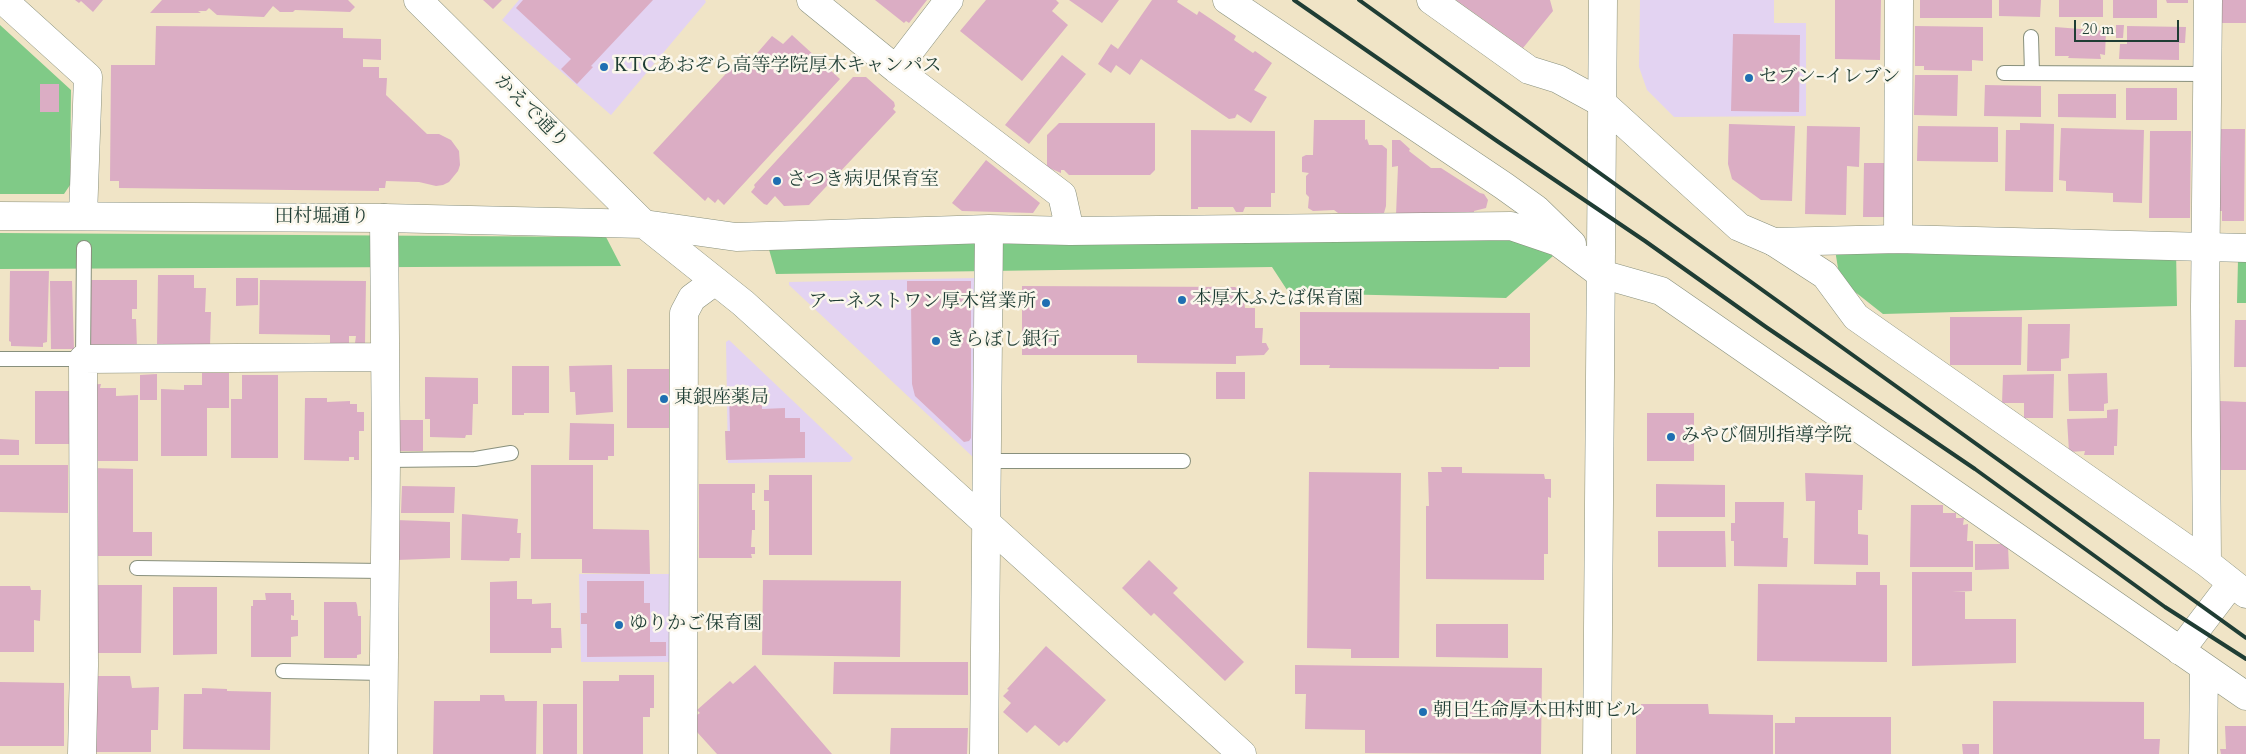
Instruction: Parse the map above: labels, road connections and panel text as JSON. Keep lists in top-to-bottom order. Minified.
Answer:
{"streets":{"street":["かえで通り","田村堀通り"]},"crossings":[["かえで通り","田村堀通り"]],"places":["KTCあおぞら高等学院厚木キャンパス","セブン-イレブン","さつき病児保育室","本厚木ふたば保育園","アーネストワン厚木営業所","きらぼし銀行","東銀座薬局","みやび個別指導学院","ゆりかご保育園","朝日生命厚木田村町ビル"],"scale_bar":"20 m"}
